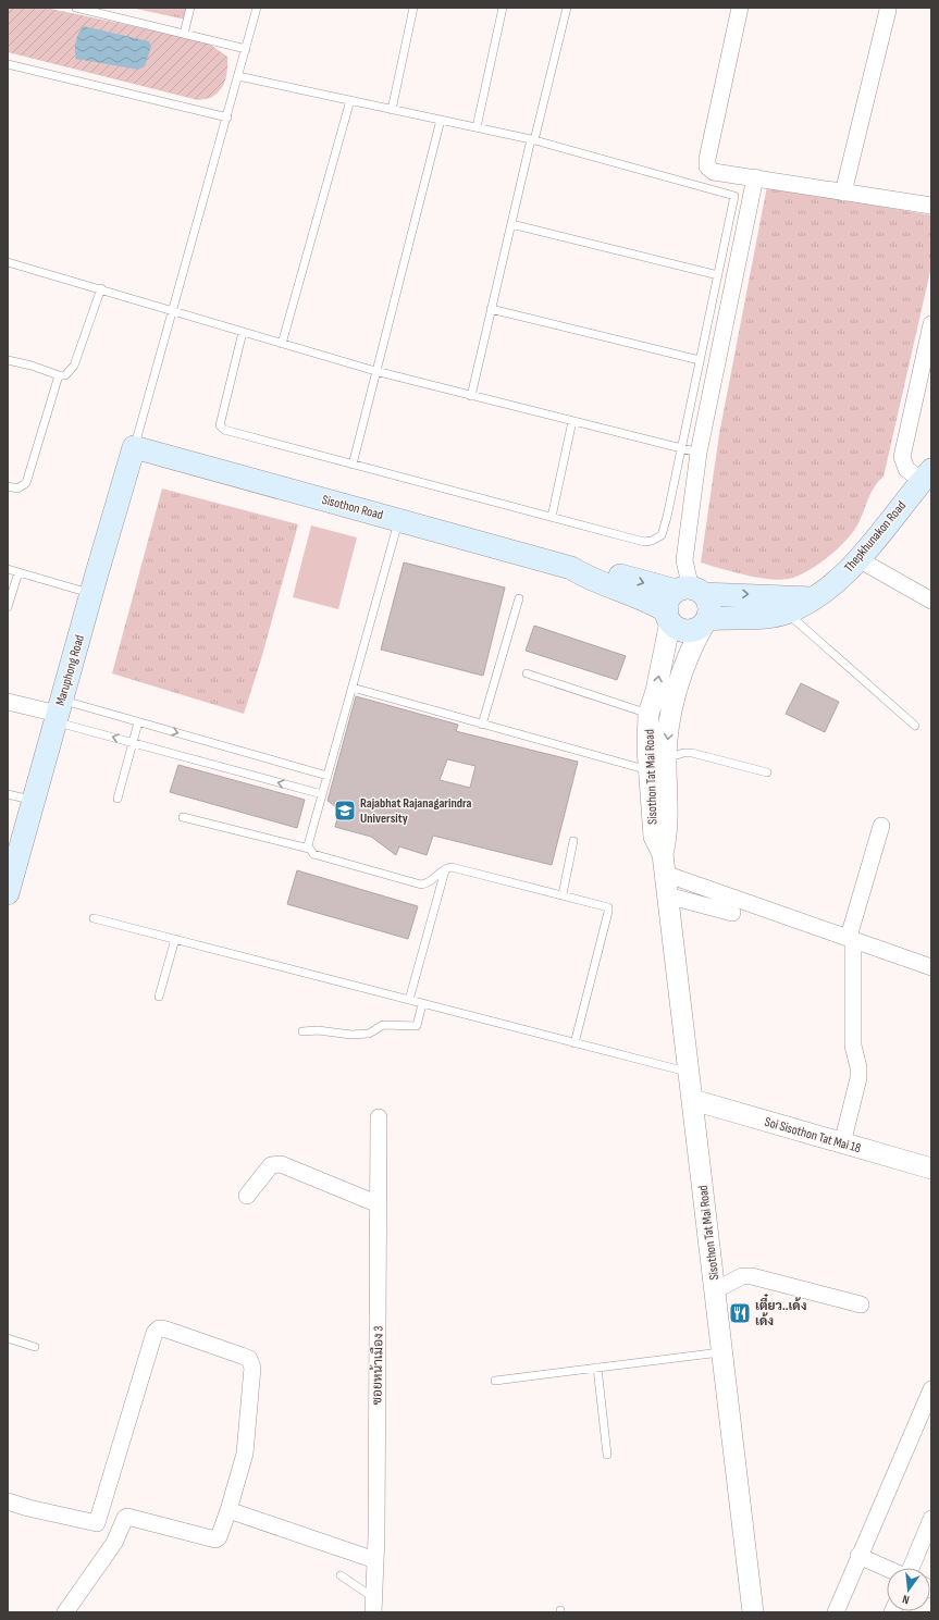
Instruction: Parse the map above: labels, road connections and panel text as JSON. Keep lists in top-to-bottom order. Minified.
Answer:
{"streets":{"main road":["Sisothon Road","Thepkhunakon Road","Maruphong Road"],"street":["Sisothon Tat Mai Road","Soi Sisothon Tat Mai 18","ซอยหน้าเมือง 3"]},"crossings":[["Sisothon Road","Thepkhunakon Road"],["Sisothon Road","Maruphong Road"],["Sisothon Road","Sisothon Tat Mai Road"],["Thepkhunakon Road","Sisothon Tat Mai Road"],["Sisothon Tat Mai Road","Soi Sisothon Tat Mai 18"]],"places":{"school or university":["Rajabhat Rajanagarindra University"],"restaurant":["เตี๋ยว..เด้ง เด้ง"]},"north":"bottom"}
